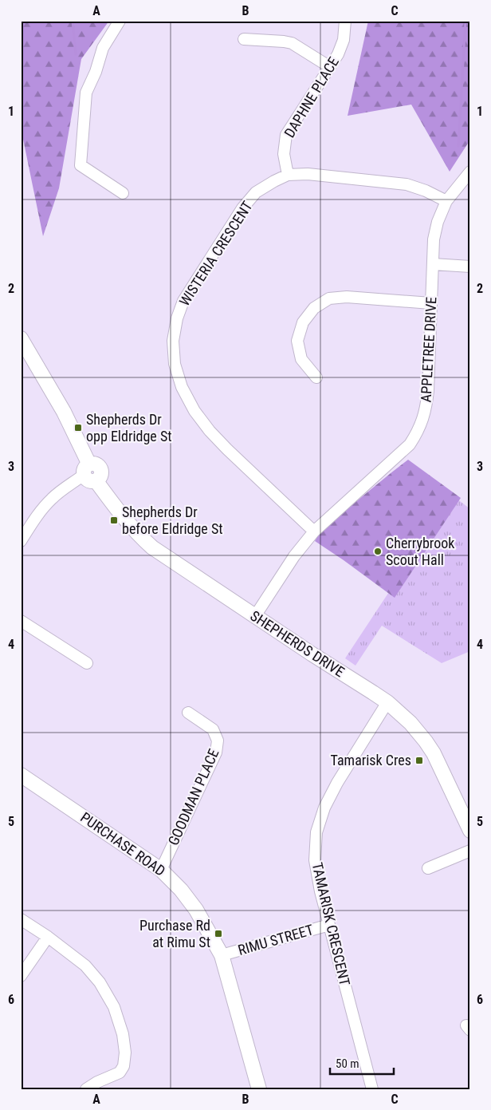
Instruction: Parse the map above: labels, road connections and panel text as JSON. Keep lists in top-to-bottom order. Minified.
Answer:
{"streets":{"main road":["SHEPHERDS DRIVE","PURCHASE ROAD"],"street":["DAPHNE PLACE","WISTERIA CRESCENT","APPLETREE DRIVE","GOODMAN PLACE","TAMARISK CRESCENT","RIMU STREET"]},"crossings":[["DAPHNE PLACE","WISTERIA CRESCENT"],["WISTERIA CRESCENT","APPLETREE DRIVE"],["APPLETREE DRIVE","SHEPHERDS DRIVE"],["SHEPHERDS DRIVE","TAMARISK CRESCENT"],["GOODMAN PLACE","PURCHASE ROAD"],["PURCHASE ROAD","RIMU STREET"],["TAMARISK CRESCENT","RIMU STREET"]],"places":{"transit":["Shepherds Dr opp Eldridge St","Shepherds Dr before Eldridge St","Tamarisk Cres","Purchase Rd at Rimu St"],"other":["Cherrybrook Scout Hall"]},"scale_bar":"50 m","grid":{"columns":["A","B","C"],"rows":["1","2","3","4","5","6"]}}
